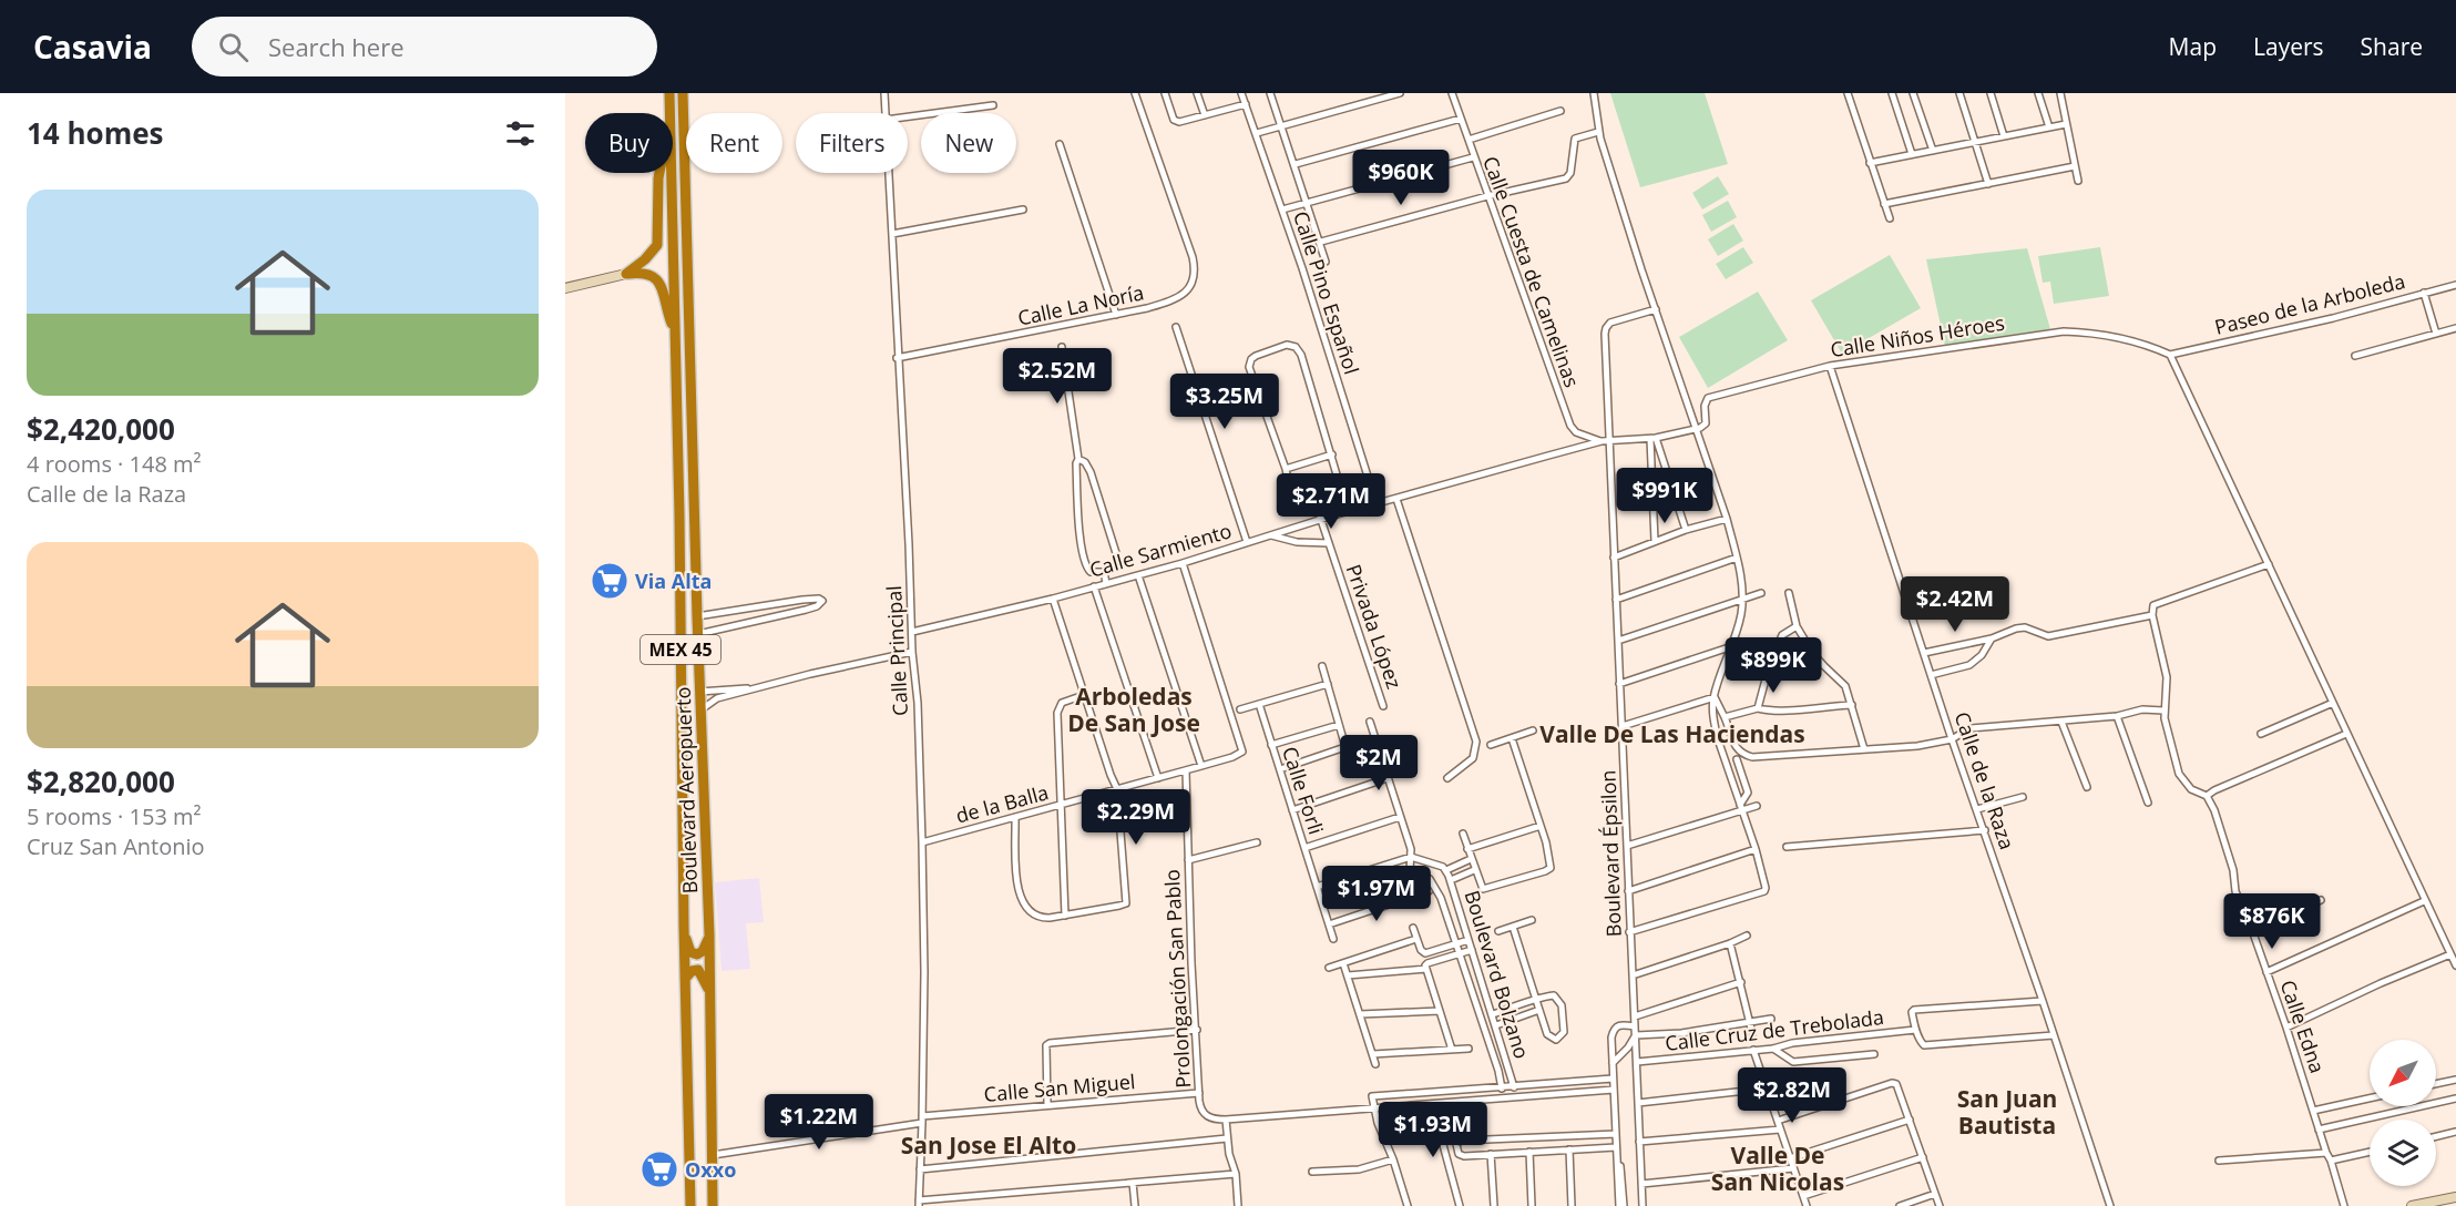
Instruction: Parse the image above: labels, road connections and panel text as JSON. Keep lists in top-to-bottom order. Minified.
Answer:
{"streets":{"highway":["MEX 45","Boulevard Aeropuerto"],"street":["Calle Cuesta de Camelinas","Calle Pino Español","Paseo de la Arboleda","Calle La Noría","Calle Niños Héroes","Calle Sarmiento","Privada López","Calle Principal","Calle de la Raza","Calle Forli","de la Balla","Boulevard Épsilon","Boulevard Bolzano","Prolongación San Pablo","Calle Edna","Calle Cruz de Trebolada","Calle San Miguel"]},"crossings":[["Calle Cuesta de Camelinas","Calle Sarmiento"],["Calle Cuesta de Camelinas","Boulevard Épsilon"],["Calle Pino Español","Calle Sarmiento"],["Paseo de la Arboleda","Calle Niños Héroes"],["Calle La Noría","Calle Principal"],["Calle Niños Héroes","Calle Sarmiento"],["Calle Niños Héroes","Calle de la Raza"],["Calle Sarmiento","Privada López"],["Calle Sarmiento","Calle Principal"],["Calle Sarmiento","de la Balla"],["Calle Sarmiento","Boulevard Épsilon"],["Calle Principal","de la Balla"],["Calle Principal","Calle San Miguel"],["Boulevard Aeropuerto","Calle San Miguel"],["de la Balla","Prolongación San Pablo"],["Boulevard Épsilon","Calle Cruz de Trebolada"],["Prolongación San Pablo","Calle San Miguel"]],"districts":["Arboledas De San Jose","Valle De Las Haciendas","San Juan Bautista","San Jose El Alto","Valle De San Nicolas"],"places":{"supermarket":["Via Alta","Oxxo"]},"north":"bottom left","page":{"header":"Casavia","search":"Search here","nav":["Map","Layers","Share"],"heading":"14 homes","chip":["Buy","Rent","Filters","New"],"price":["$960K","$2.52M","$3.25M","$991K","$2.71M","$2.42M","$899K","$2M","$2.29M","$1.97M","$876K","$2.82M","$1.22M","$1.93M"],"list":[{"name":"$2,420,000","note":"4 rooms · 148 m² · Calle de la Raza"},{"name":"$2,820,000","note":"5 rooms · 153 m² · Cruz San Antonio"}]}}
